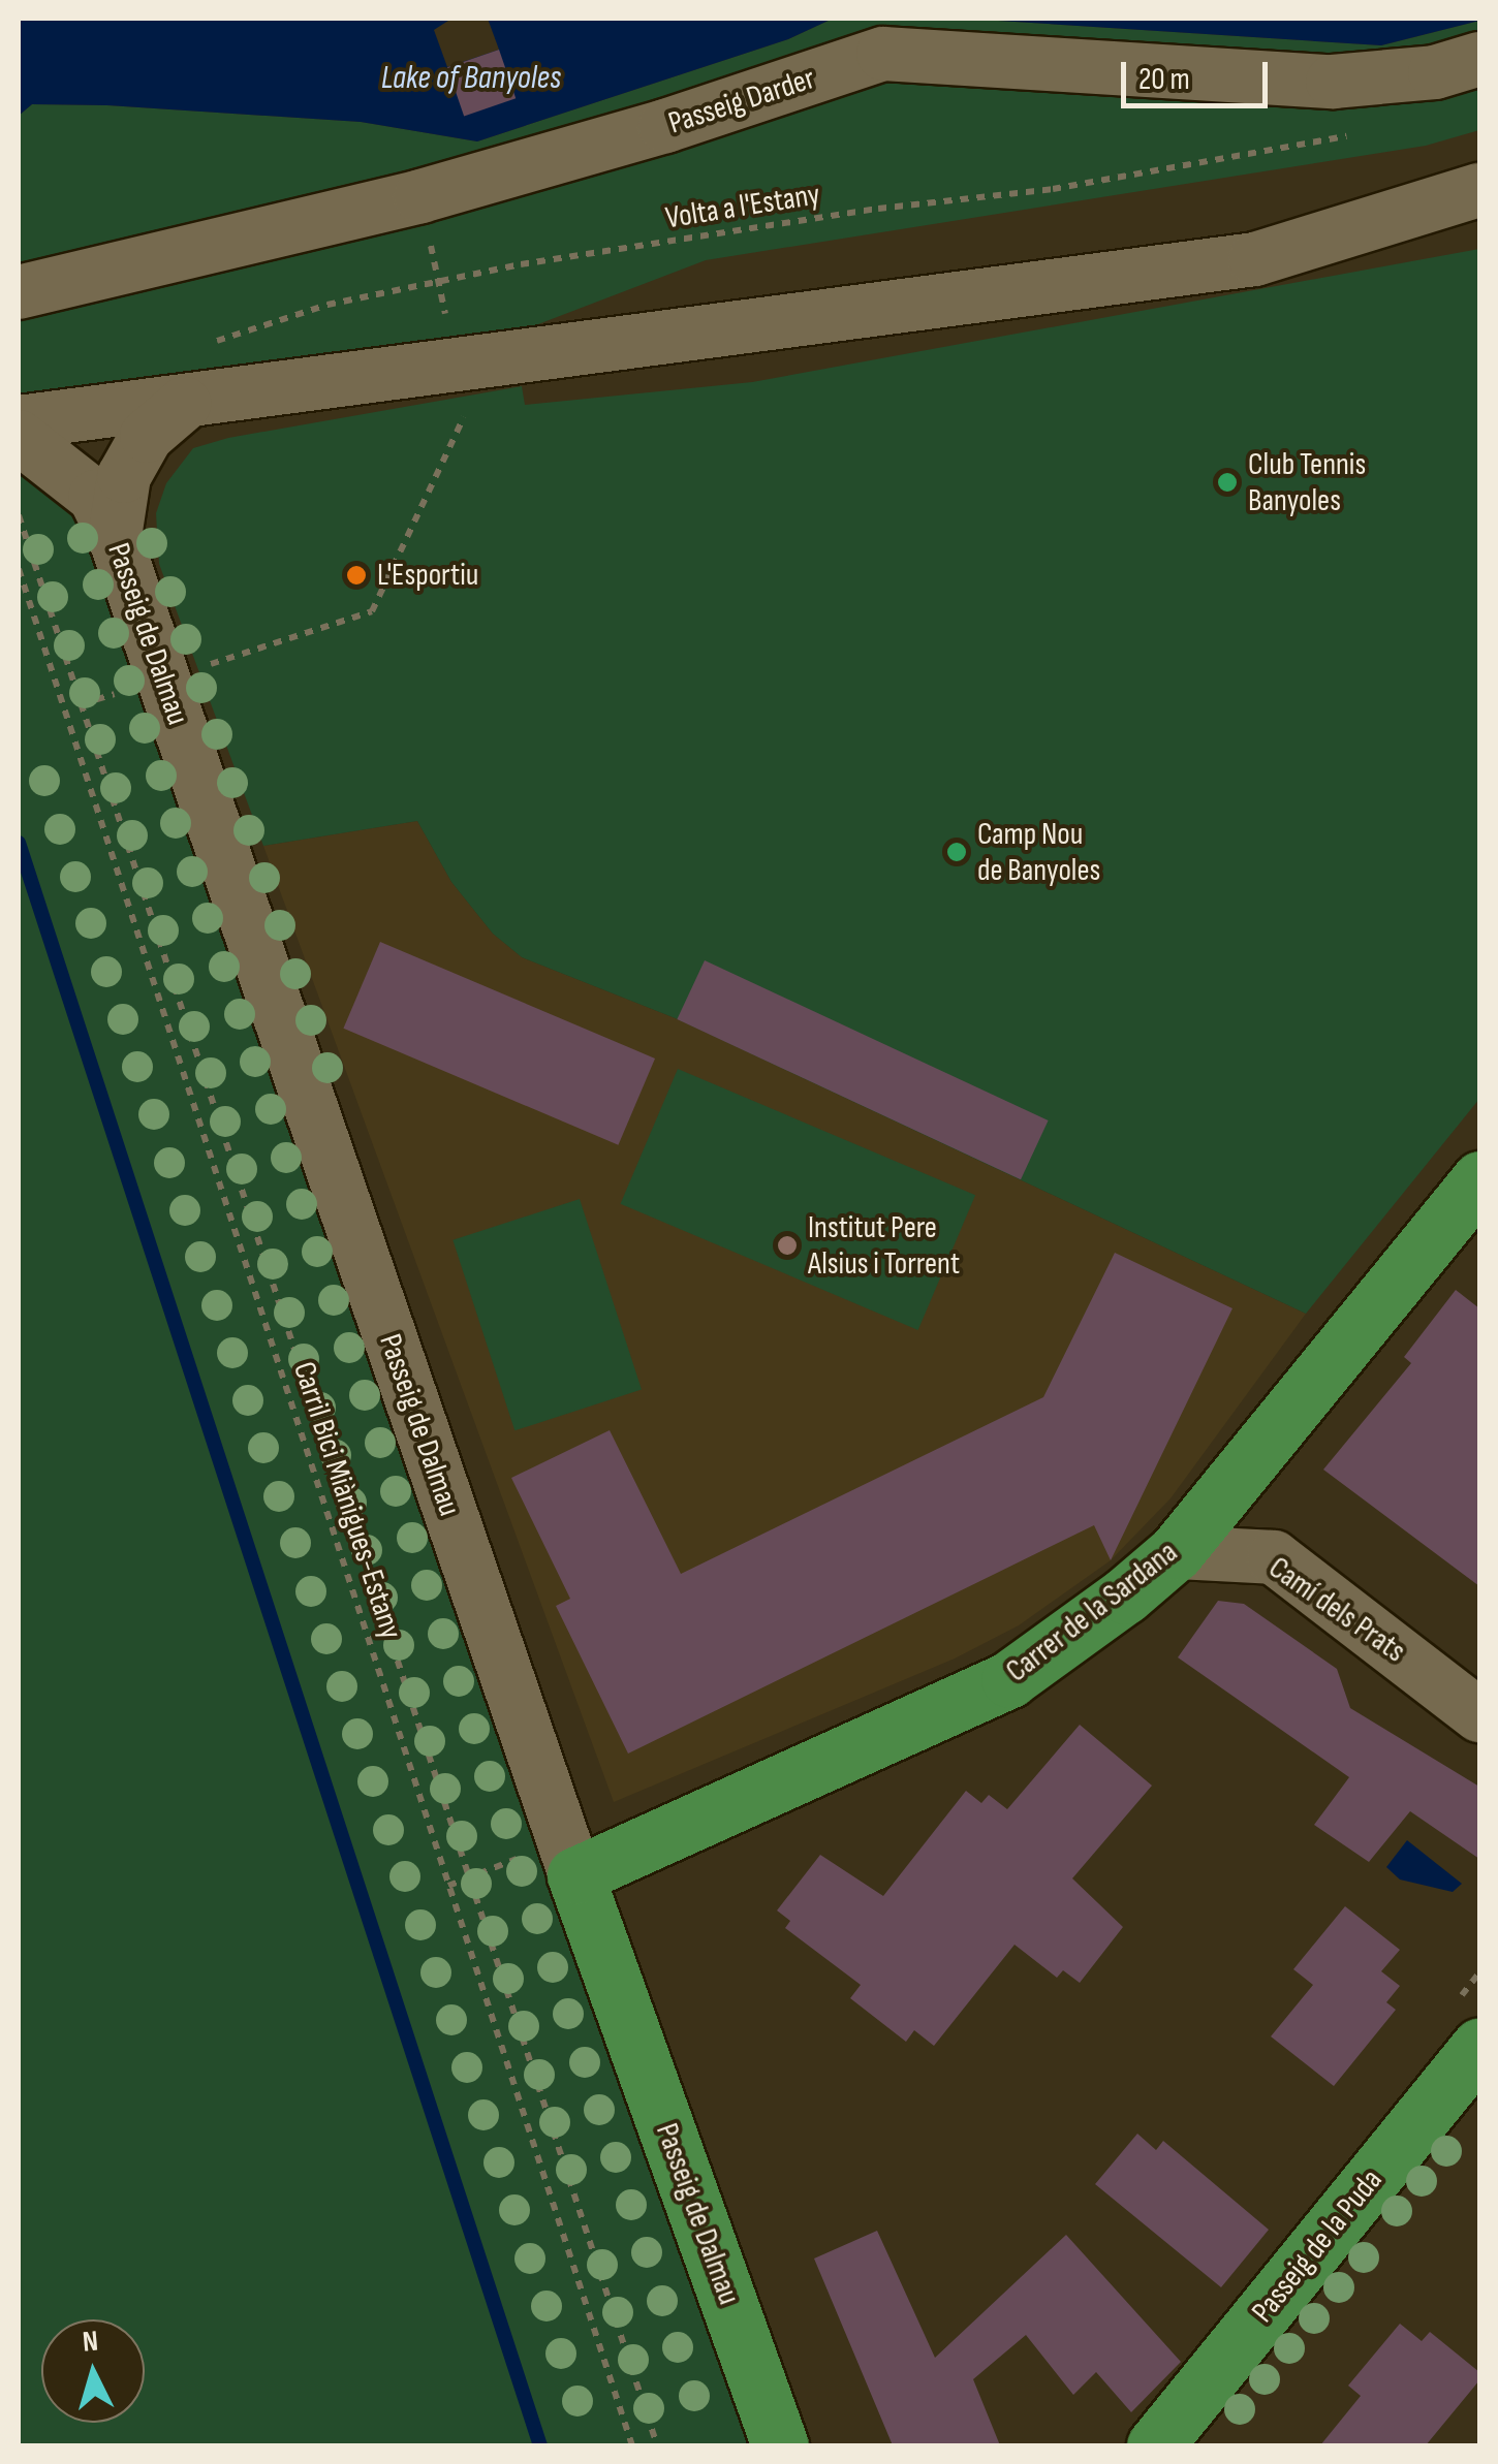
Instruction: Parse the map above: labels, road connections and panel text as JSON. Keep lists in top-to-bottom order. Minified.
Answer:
{"streets":{"main road":["Passeig de Dalmau","Carrer de la Sardana","Passeig de la Puda"],"street":["Passeig Darder","Camí dels Prats"],"path":["Volta a l'Estany","Carril Bici Miànigues-Estany"]},"crossings":[["Passeig de Dalmau","Carrer de la Sardana"],["Camí dels Prats","Carrer de la Sardana"]],"water":["Lake of Banyoles"],"places":["Club Tennis Banyoles","L'Esportiu","Camp Nou de Banyoles","Institut Pere Alsius i Torrent"],"scale_bar":"20 m","north":"top"}
